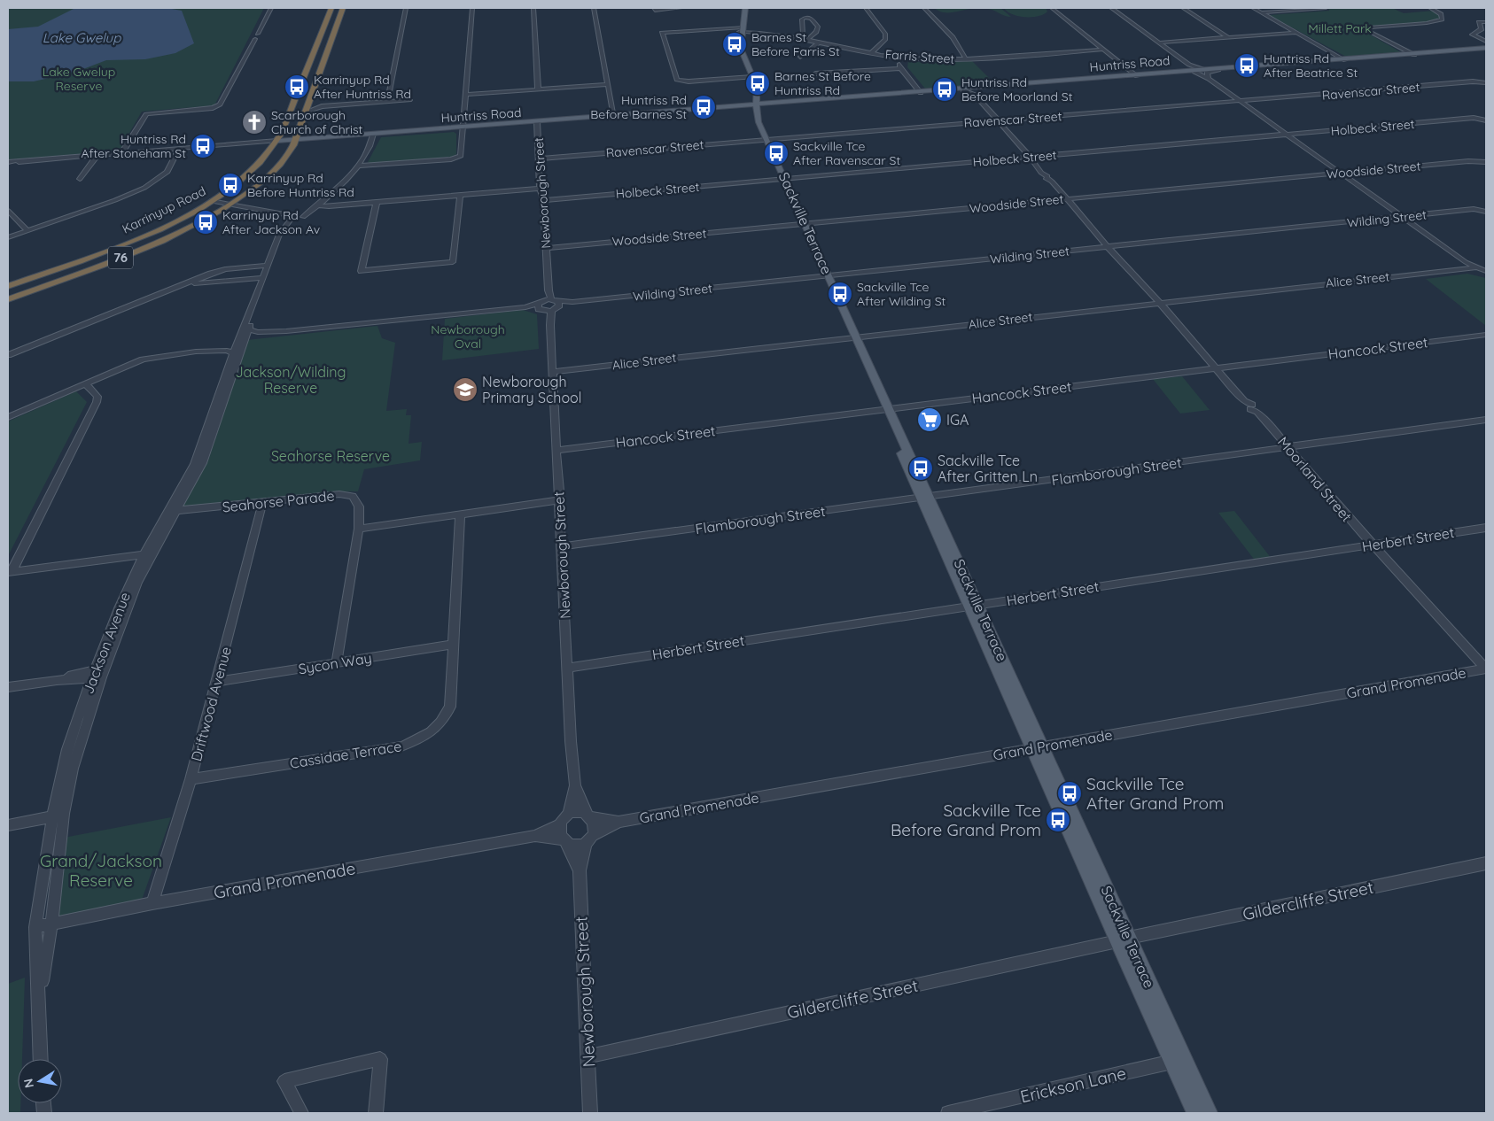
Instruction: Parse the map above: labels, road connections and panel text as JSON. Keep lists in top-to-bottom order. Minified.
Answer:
{"streets":{"highway":["Karrinyup Road","76"],"main road":["Huntriss Road","Sackville Terrace"],"street":["Farris Street","Ravenscar Street","Holbeck Street","Woodside Street","Newborough Street","Wilding Street","Alice Street","Hancock Street","Flamborough Street","Moorland Street","Seahorse Parade","Herbert Street","Jackson Avenue","Sycon Way","Grand Promenade","Driftwood Avenue","Cassidae Terrace","Gildercliffe Street","Erickson Lane"]},"crossings":[["Huntriss Road","Newborough Street"],["Huntriss Road","Karrinyup Road"],["Huntriss Road","Sackville Terrace"],["Huntriss Road","Moorland Street"],["Ravenscar Street","Newborough Street"],["Ravenscar Street","Sackville Terrace"],["Ravenscar Street","Moorland Street"],["Holbeck Street","Newborough Street"],["Holbeck Street","Sackville Terrace"],["Holbeck Street","Moorland Street"],["Woodside Street","Newborough Street"],["Woodside Street","Sackville Terrace"],["Woodside Street","Moorland Street"],["Newborough Street","Wilding Street"],["Newborough Street","Alice Street"],["Newborough Street","Hancock Street"],["Newborough Street","Flamborough Street"],["Newborough Street","Herbert Street"],["Newborough Street","Grand Promenade"],["Newborough Street","Gildercliffe Street"],["Wilding Street","Sackville Terrace"],["Wilding Street","Moorland Street"],["Wilding Street","Jackson Avenue"],["Sackville Terrace","Alice Street"],["Sackville Terrace","Hancock Street"],["Sackville Terrace","Flamborough Street"],["Sackville Terrace","Herbert Street"],["Sackville Terrace","Grand Promenade"],["Sackville Terrace","Gildercliffe Street"],["Sackville Terrace","Erickson Lane"],["Alice Street","Moorland Street"],["Hancock Street","Moorland Street"],["Flamborough Street","Moorland Street"],["Moorland Street","Herbert Street"],["Moorland Street","Grand Promenade"],["Seahorse Parade","Jackson Avenue"],["Seahorse Parade","Sycon Way"],["Seahorse Parade","Driftwood Avenue"],["Jackson Avenue","Grand Promenade"],["Sycon Way","Driftwood Avenue"],["Sycon Way","Cassidae Terrace"],["Grand Promenade","Driftwood Avenue"],["Driftwood Avenue","Cassidae Terrace"]],"water":["Lake Gwelup"],"parks":["Millett Park","Lake Gwelup Reserve","Newborough Oval","Jackson/Wilding Reserve","Seahorse Reserve","Grand/Jackson Reserve"],"places":{"bus stop":["Barnes St Before Farris St","Huntriss Rd After Beatrice St","Barnes St Before Huntriss Rd","Karrinyup Rd After Huntriss Rd","Huntriss Rd Before Moorland St","Huntriss Rd Before Barnes St","Huntriss Rd After Stoneham St","Sackville Tce After Ravenscar St","Karrinyup Rd Before Huntriss Rd","Karrinyup Rd After Jackson Av","Sackville Tce After Wilding St","Sackville Tce After Gritten Ln","Sackville Tce After Grand Prom","Sackville Tce Before Grand Prom"],"church":["Scarborough Church of Christ"],"school or university":["Newborough Primary School"],"supermarket":["IGA"]},"north":"left"}
